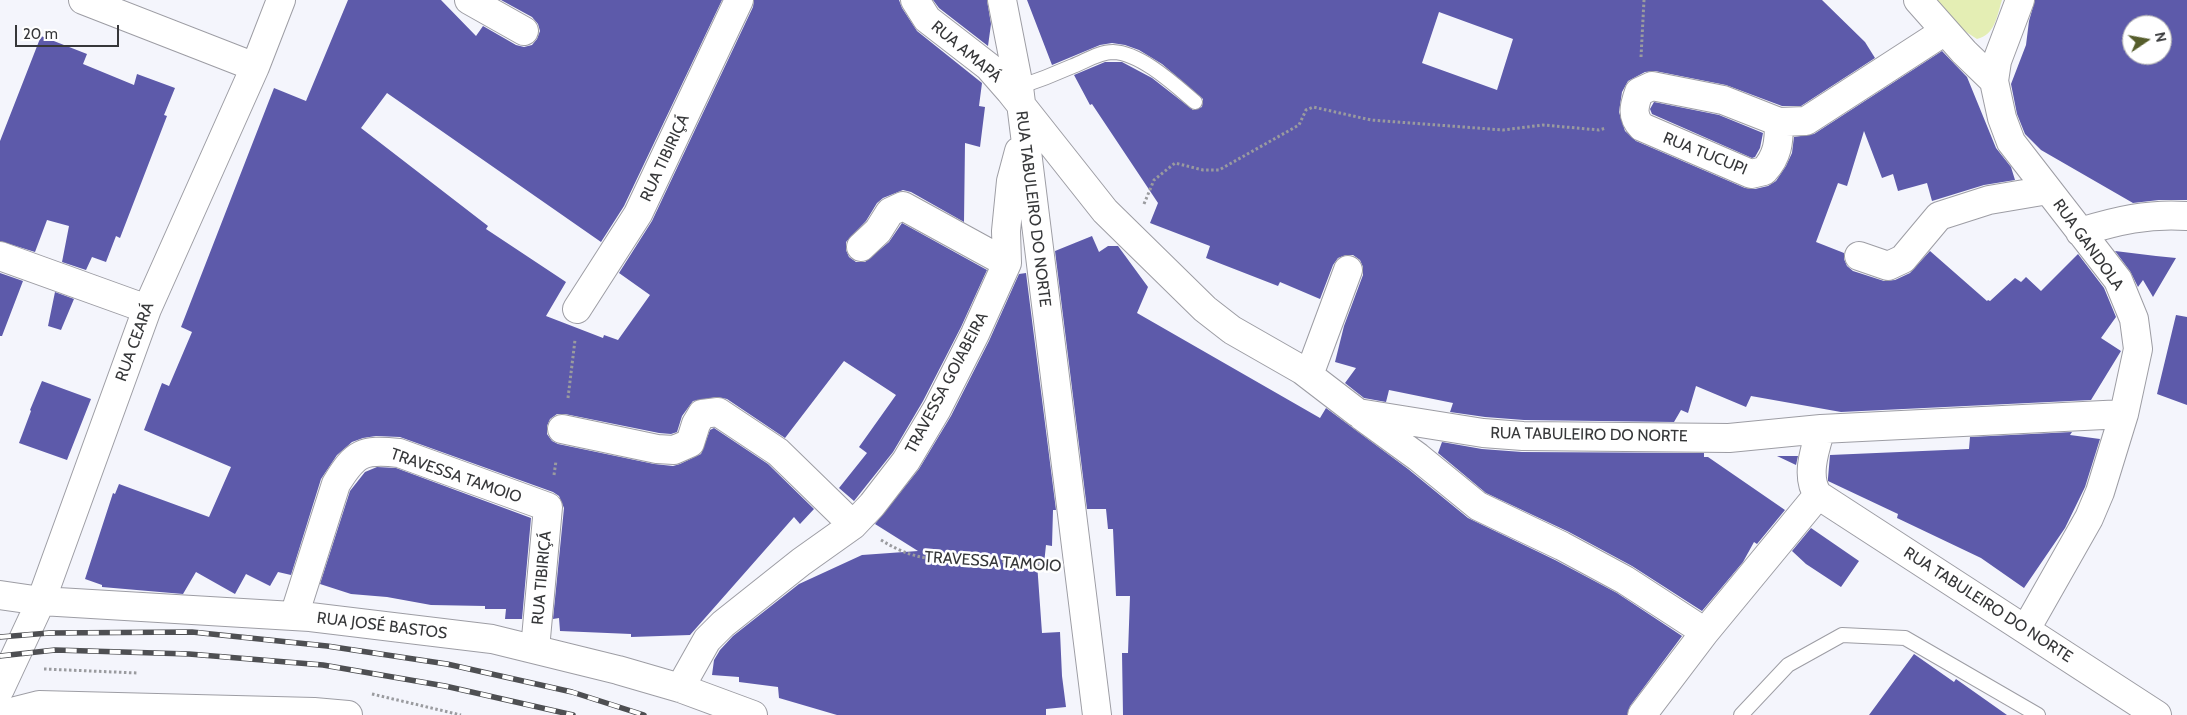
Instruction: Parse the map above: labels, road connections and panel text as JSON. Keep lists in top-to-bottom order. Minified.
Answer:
{"streets":{"street":["RUA AMAPÁ","RUA TUCUPI","RUA TIBIRIÇÁ","RUA TABULEIRO DO NORTE","RUA GANDOLA","RUA CEARÁ","TRAVESSA GOIABEIRA","TRAVESSA TAMOIO","RUA JOSÉ BASTOS"]},"crossings":[["RUA AMAPÁ","RUA TABULEIRO DO NORTE"],["RUA TIBIRIÇÁ","TRAVESSA TAMOIO"],["RUA TIBIRIÇÁ","RUA JOSÉ BASTOS"],["RUA TABULEIRO DO NORTE","RUA GANDOLA"],["RUA TABULEIRO DO NORTE","TRAVESSA GOIABEIRA"],["RUA TABULEIRO DO NORTE","TRAVESSA TAMOIO"],["RUA CEARÁ","RUA JOSÉ BASTOS"],["TRAVESSA GOIABEIRA","TRAVESSA TAMOIO"],["TRAVESSA GOIABEIRA","RUA JOSÉ BASTOS"],["TRAVESSA TAMOIO","RUA JOSÉ BASTOS"]],"scale_bar":"20 m","north":"right"}
